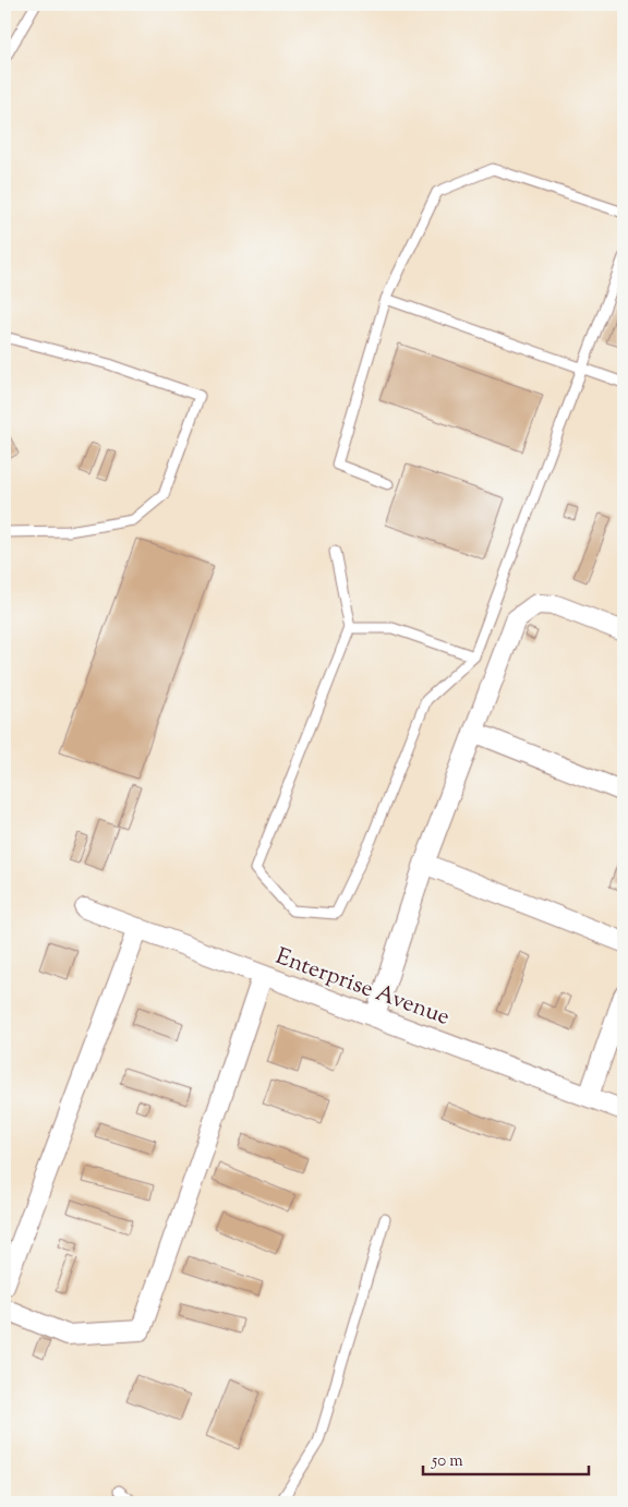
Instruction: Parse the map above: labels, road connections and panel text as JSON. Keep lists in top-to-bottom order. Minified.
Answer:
{"streets":{"street":["Enterprise Avenue"]},"scale_bar":"50 m"}
